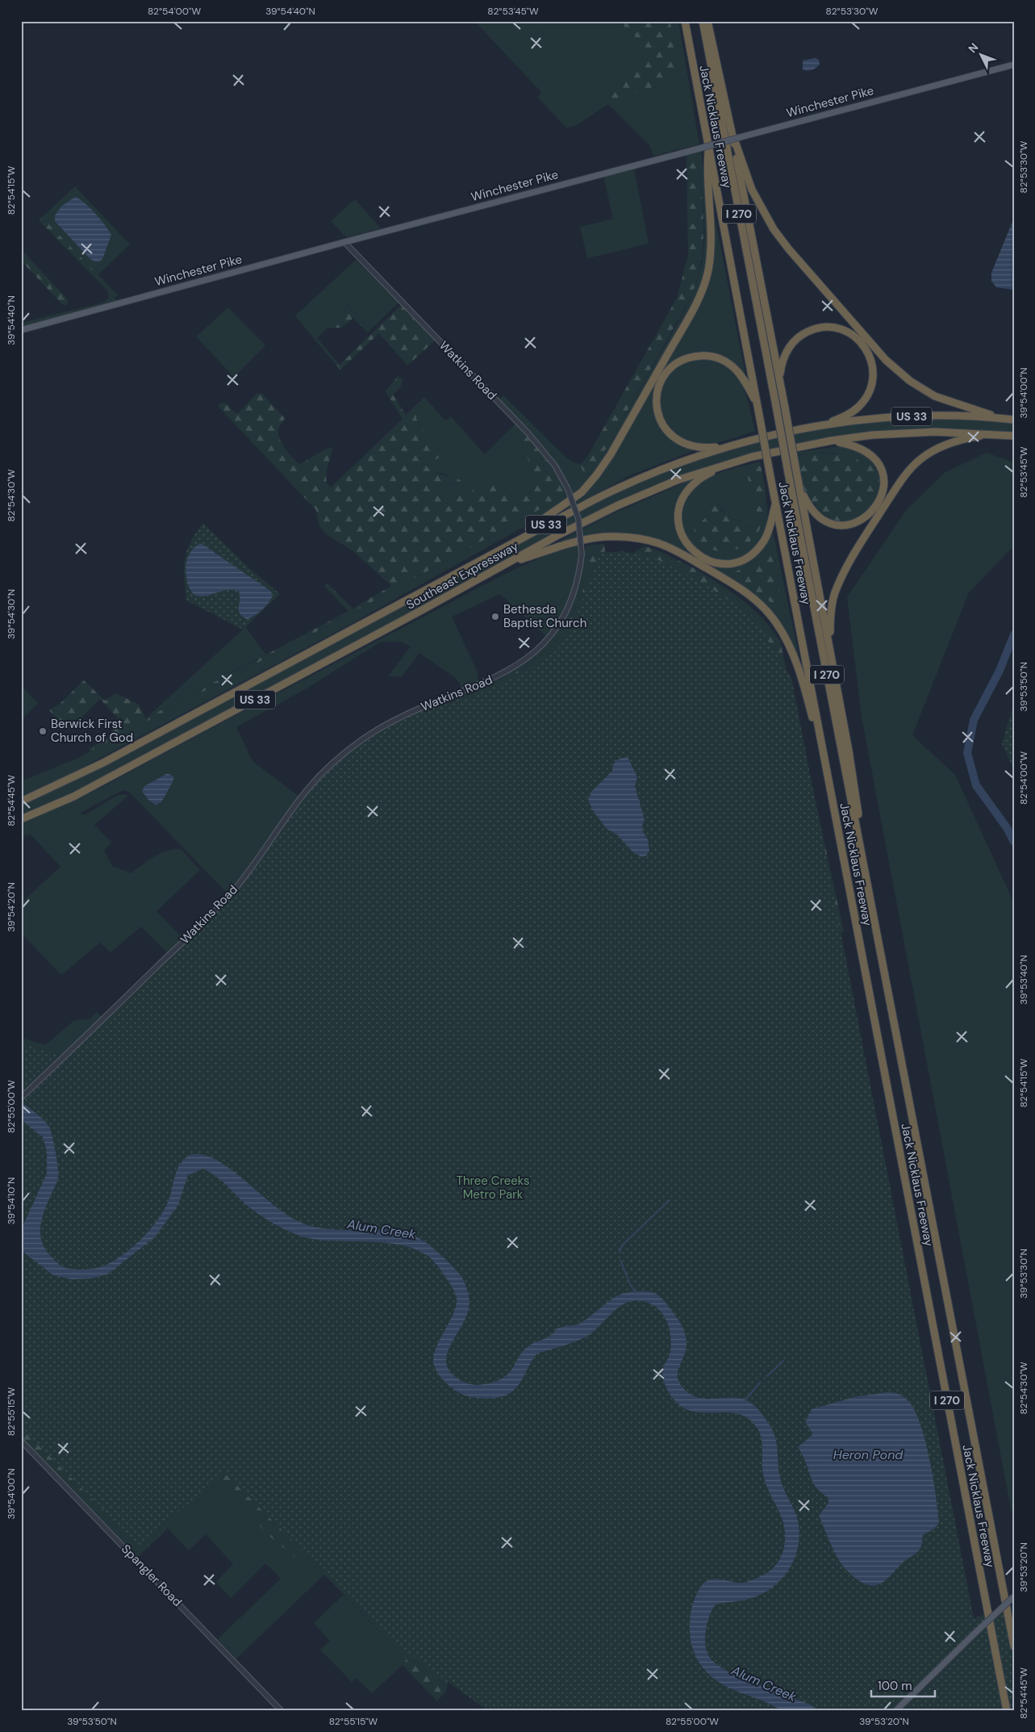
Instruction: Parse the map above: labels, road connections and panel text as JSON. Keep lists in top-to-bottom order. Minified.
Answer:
{"streets":{"highway":["Jack Nicklaus Freeway","I 270","US 33","Southeast Expressway"],"main road":["Winchester Pike"],"street":["Watkins Road","Spangler Road"]},"crossings":[["Winchester Pike","Watkins Road"]],"water":["Alum Creek","Heron Pond"],"parks":["Three Creeks Metro Park"],"places":["Bethesda Baptist Church","Berwick First Church of God"],"scale_bar":"100 m","north":"top left","coordinates":["82°54'00\"W","39°54'40\"N","82°53'45\"W","82°53'30\"W","82°54'15\"W","39°54'00\"N","82°54'30\"W","39°54'30\"N","39°53'50\"N","82°54'45\"W","39°54'20\"N","39°53'40\"N","82°55'00\"W","39°54'10\"N","39°53'30\"N","82°55'15\"W","39°53'20\"N"]}
